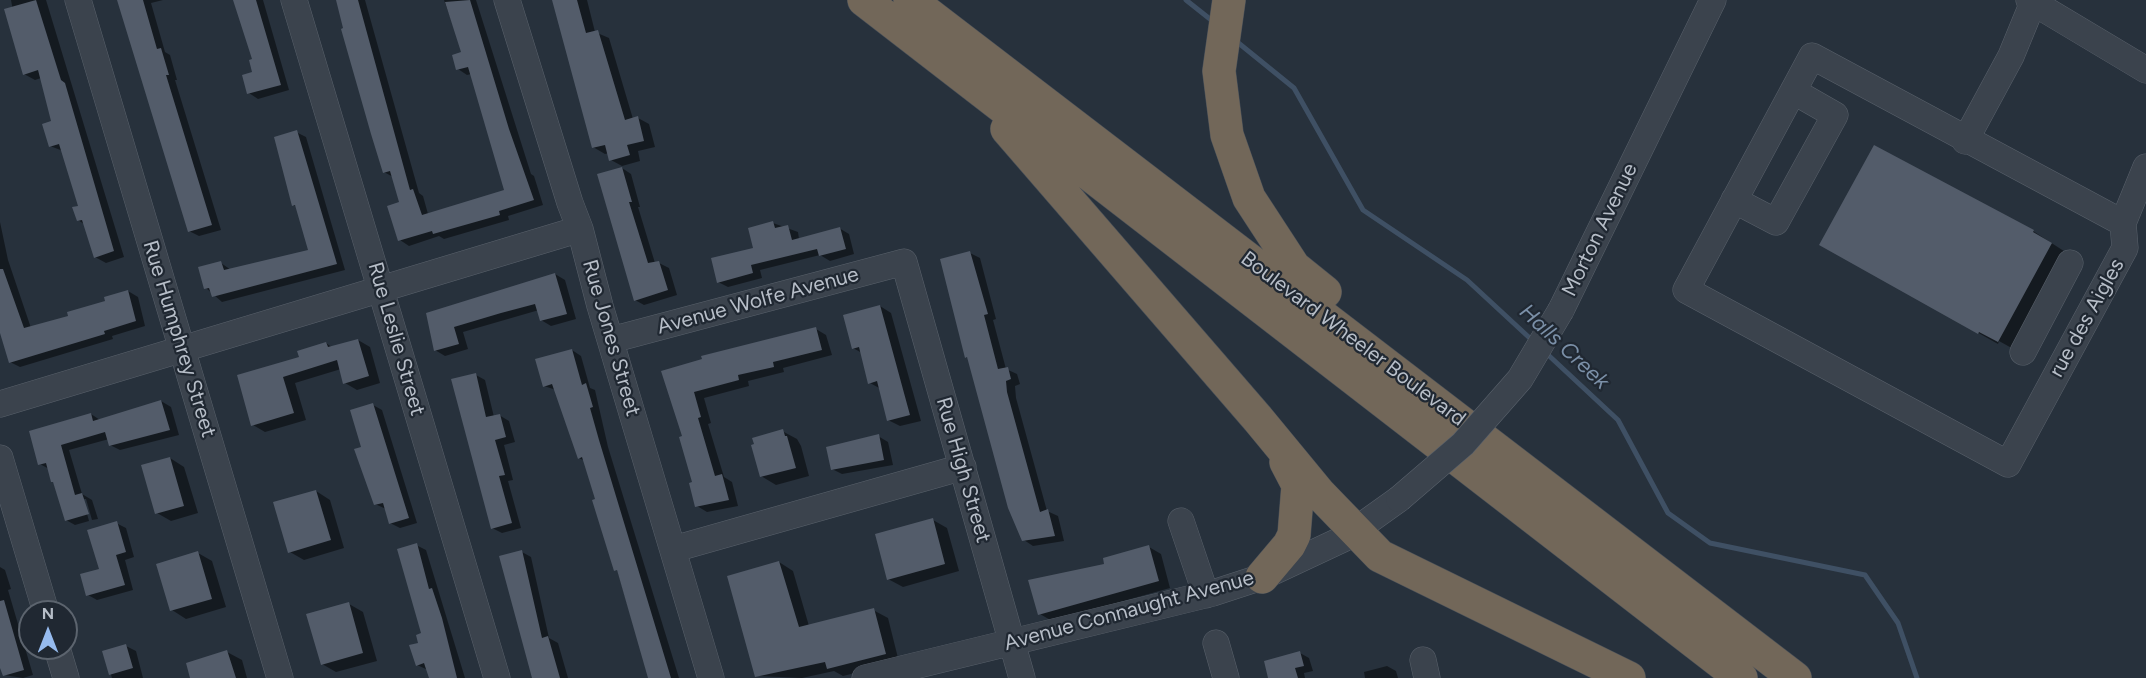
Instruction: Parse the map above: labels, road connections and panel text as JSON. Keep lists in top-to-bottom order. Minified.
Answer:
{"streets":{"highway":["Boulevard Wheeler Boulevard"],"street":["Morton Avenue","Avenue Wolfe Avenue","rue des Aigles","Rue Jones Street","Rue Humphrey Street","Rue Leslie Street","Rue High Street","Avenue Connaught Avenue"]},"crossings":[["Morton Avenue","Avenue Connaught Avenue"],["Avenue Wolfe Avenue","Rue Jones Street"],["Avenue Wolfe Avenue","Rue High Street"],["Rue High Street","Avenue Connaught Avenue"]],"water":["Halls Creek"],"north":"top"}
